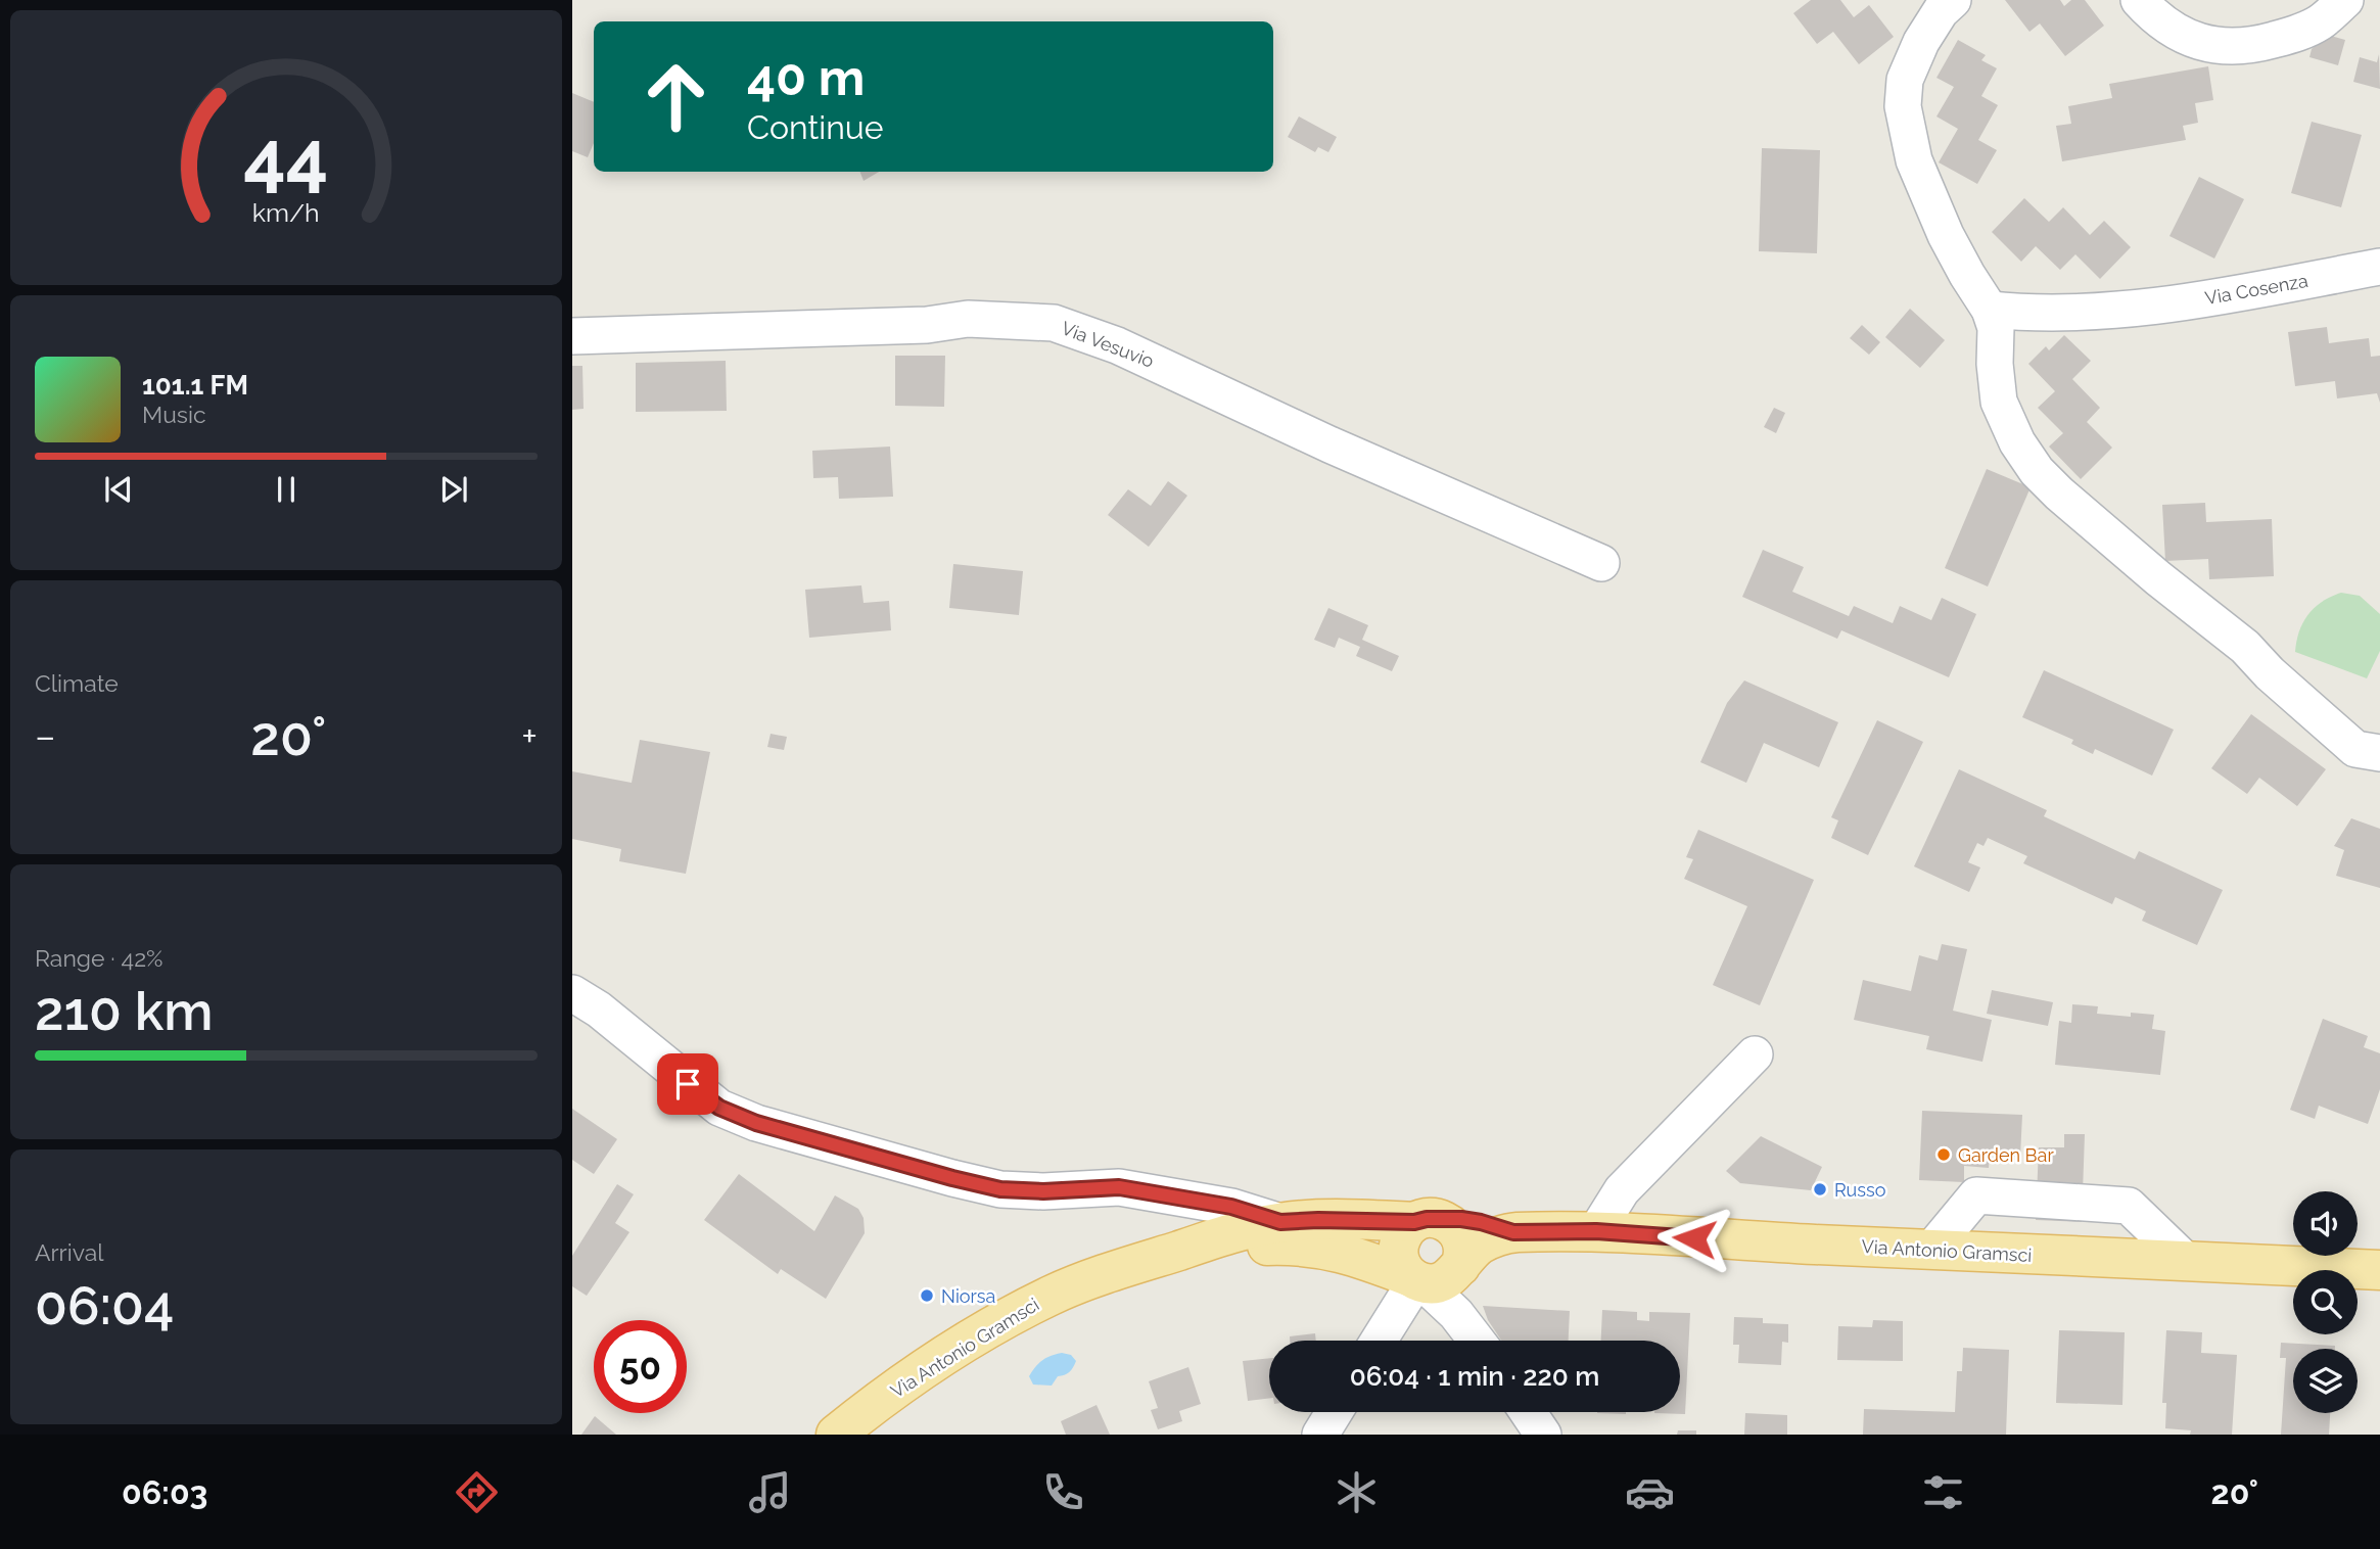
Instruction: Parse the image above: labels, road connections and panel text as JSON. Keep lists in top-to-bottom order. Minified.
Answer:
{"streets":{"main road":["Via Antonio Gramsci"],"street":["Via Cosenza","Via Vesuvio"]},"places":["Garden Bar","Russo","Niorsa"],"page":{"turn":["40 m","Continue"],"song":["101.1 FM","Music"],"tile":["Climate",["Range · 42%","210 km"],["Arrival","06:04"]],"heat":["−","20°","+"],"limit":"50","trip":"06:04 · 1 min · 220 m","tabs":["06:03","20°"],"gauge":["44","km/h"]}}
